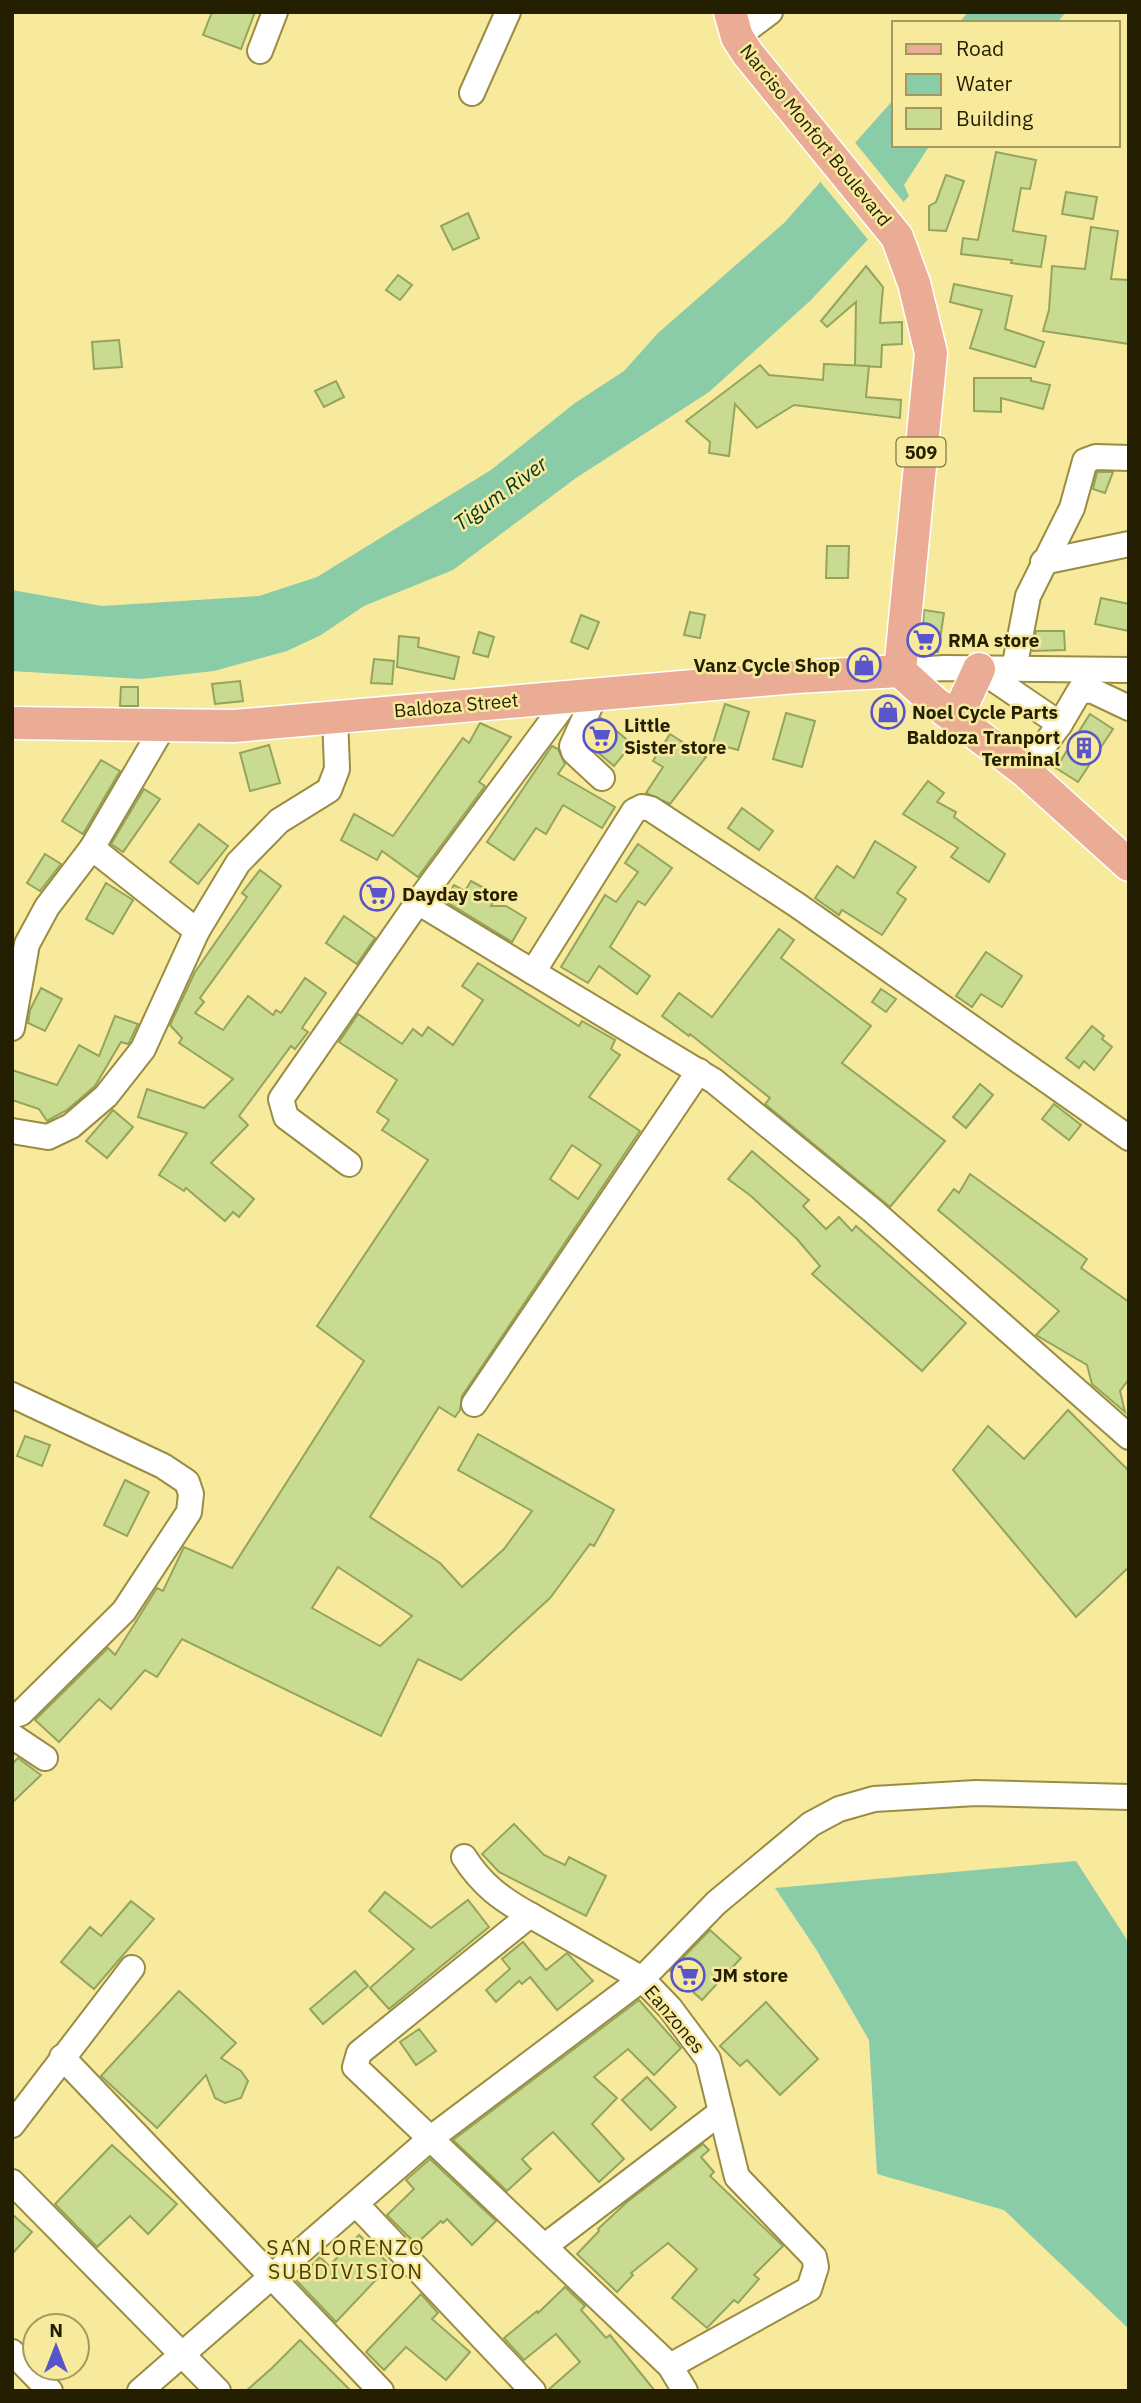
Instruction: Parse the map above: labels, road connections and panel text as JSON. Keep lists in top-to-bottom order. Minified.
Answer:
{"streets":{"main road":["Narciso Monfort Boulevard","509","Baldoza Street"],"street":["Eanzones"]},"crossings":[["Narciso Monfort Boulevard","Baldoza Street"]],"districts":["SAN LORENZO SUBDIVISION"],"water":["Tigum River"],"places":{"supermarket":["RMA store","Little Sister store","Dayday store","JM store"],"shop":["Vanz Cycle Shop","Noel Cycle Parts"],"building":["Baldoza Tranport Terminal"]},"legend":["Road","Water","Building"],"north":"top"}
